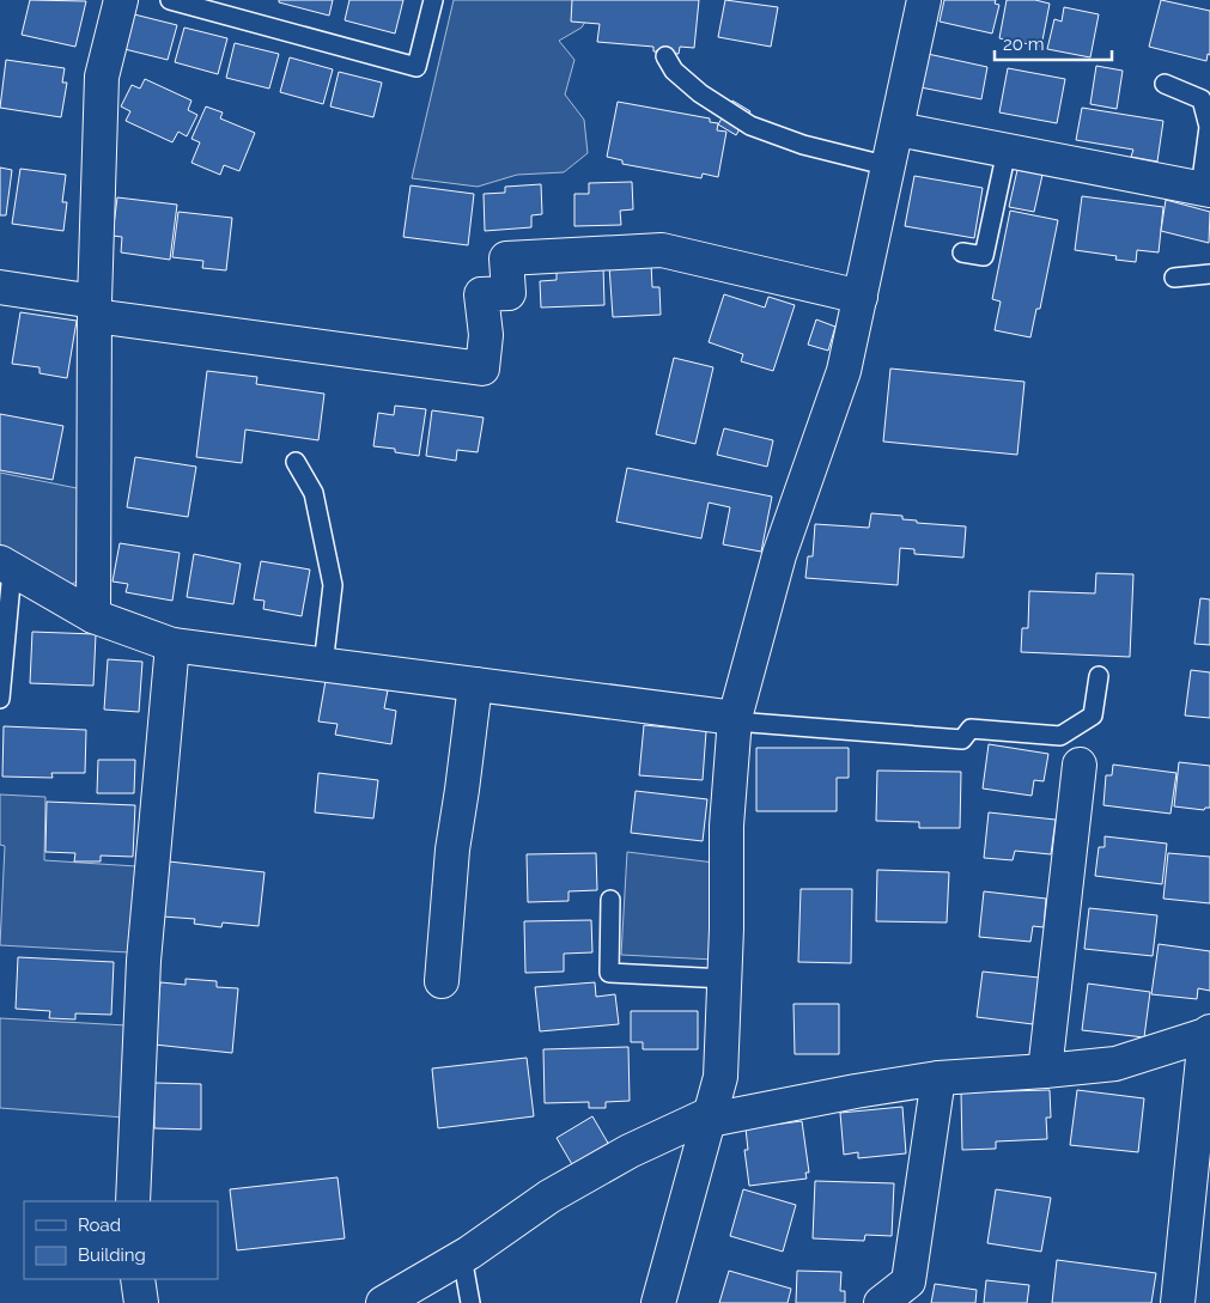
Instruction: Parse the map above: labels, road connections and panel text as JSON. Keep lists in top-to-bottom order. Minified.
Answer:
{"legend":["Road","Building"],"scale_bar":"20 m"}
